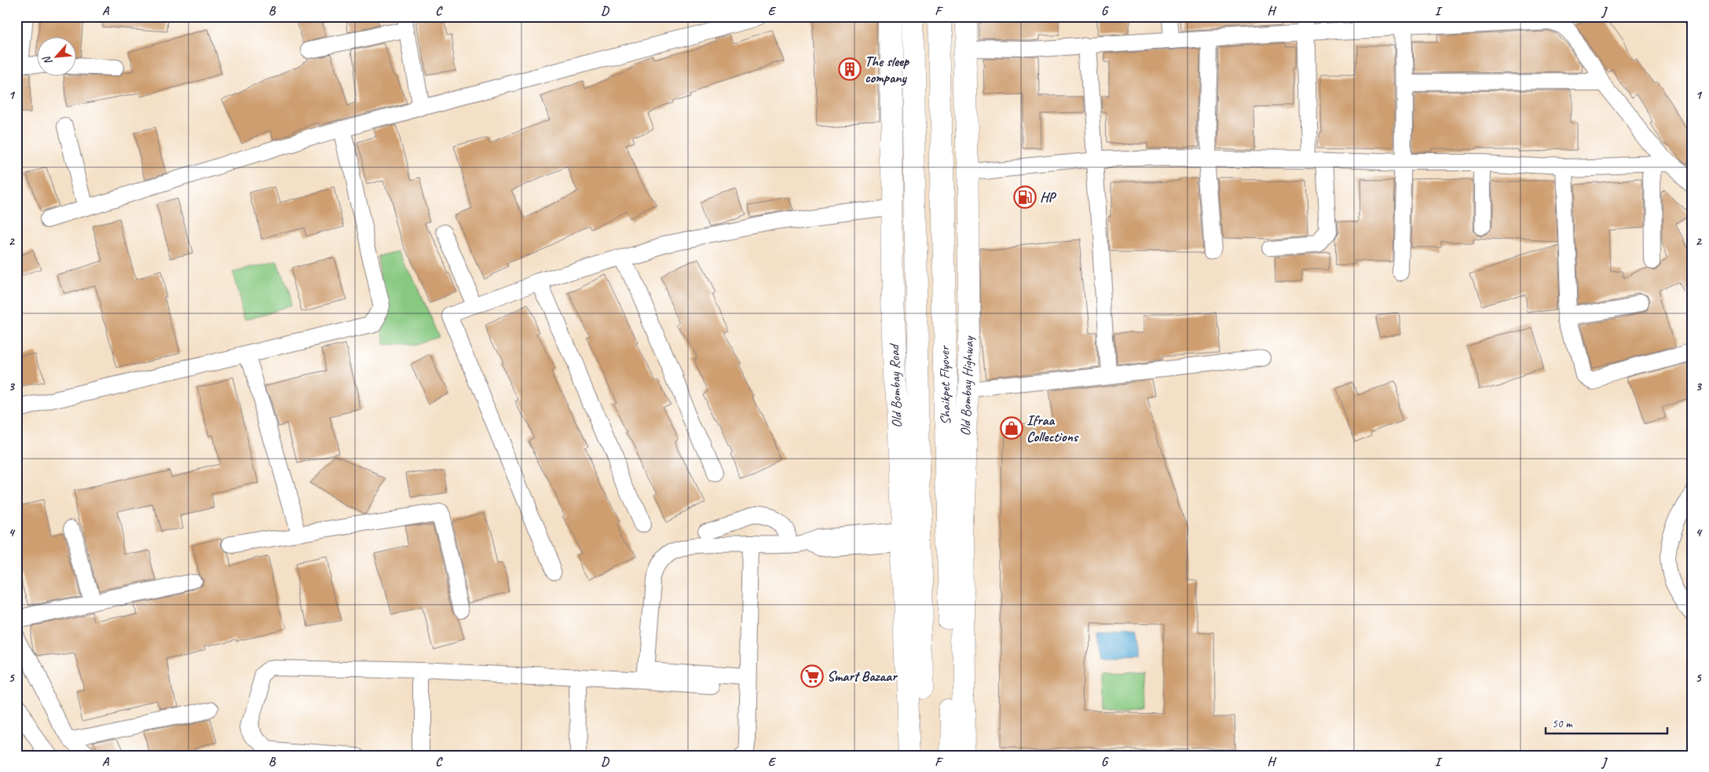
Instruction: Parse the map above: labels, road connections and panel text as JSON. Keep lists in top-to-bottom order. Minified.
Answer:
{"streets":{"main road":["Shaikpet Flyover","Old Bombay Road","Old Bombay Highway"]},"places":{"building":["The sleep company"],"fuel station":["HP"],"shop":["Ifraa Collections"],"supermarket":["Smart Bazaar"]},"scale_bar":"50 m","north":"bottom left","grid":{"columns":["A","B","C","D","E","F","G","H","I","J"],"rows":["1","2","3","4","5"]}}
